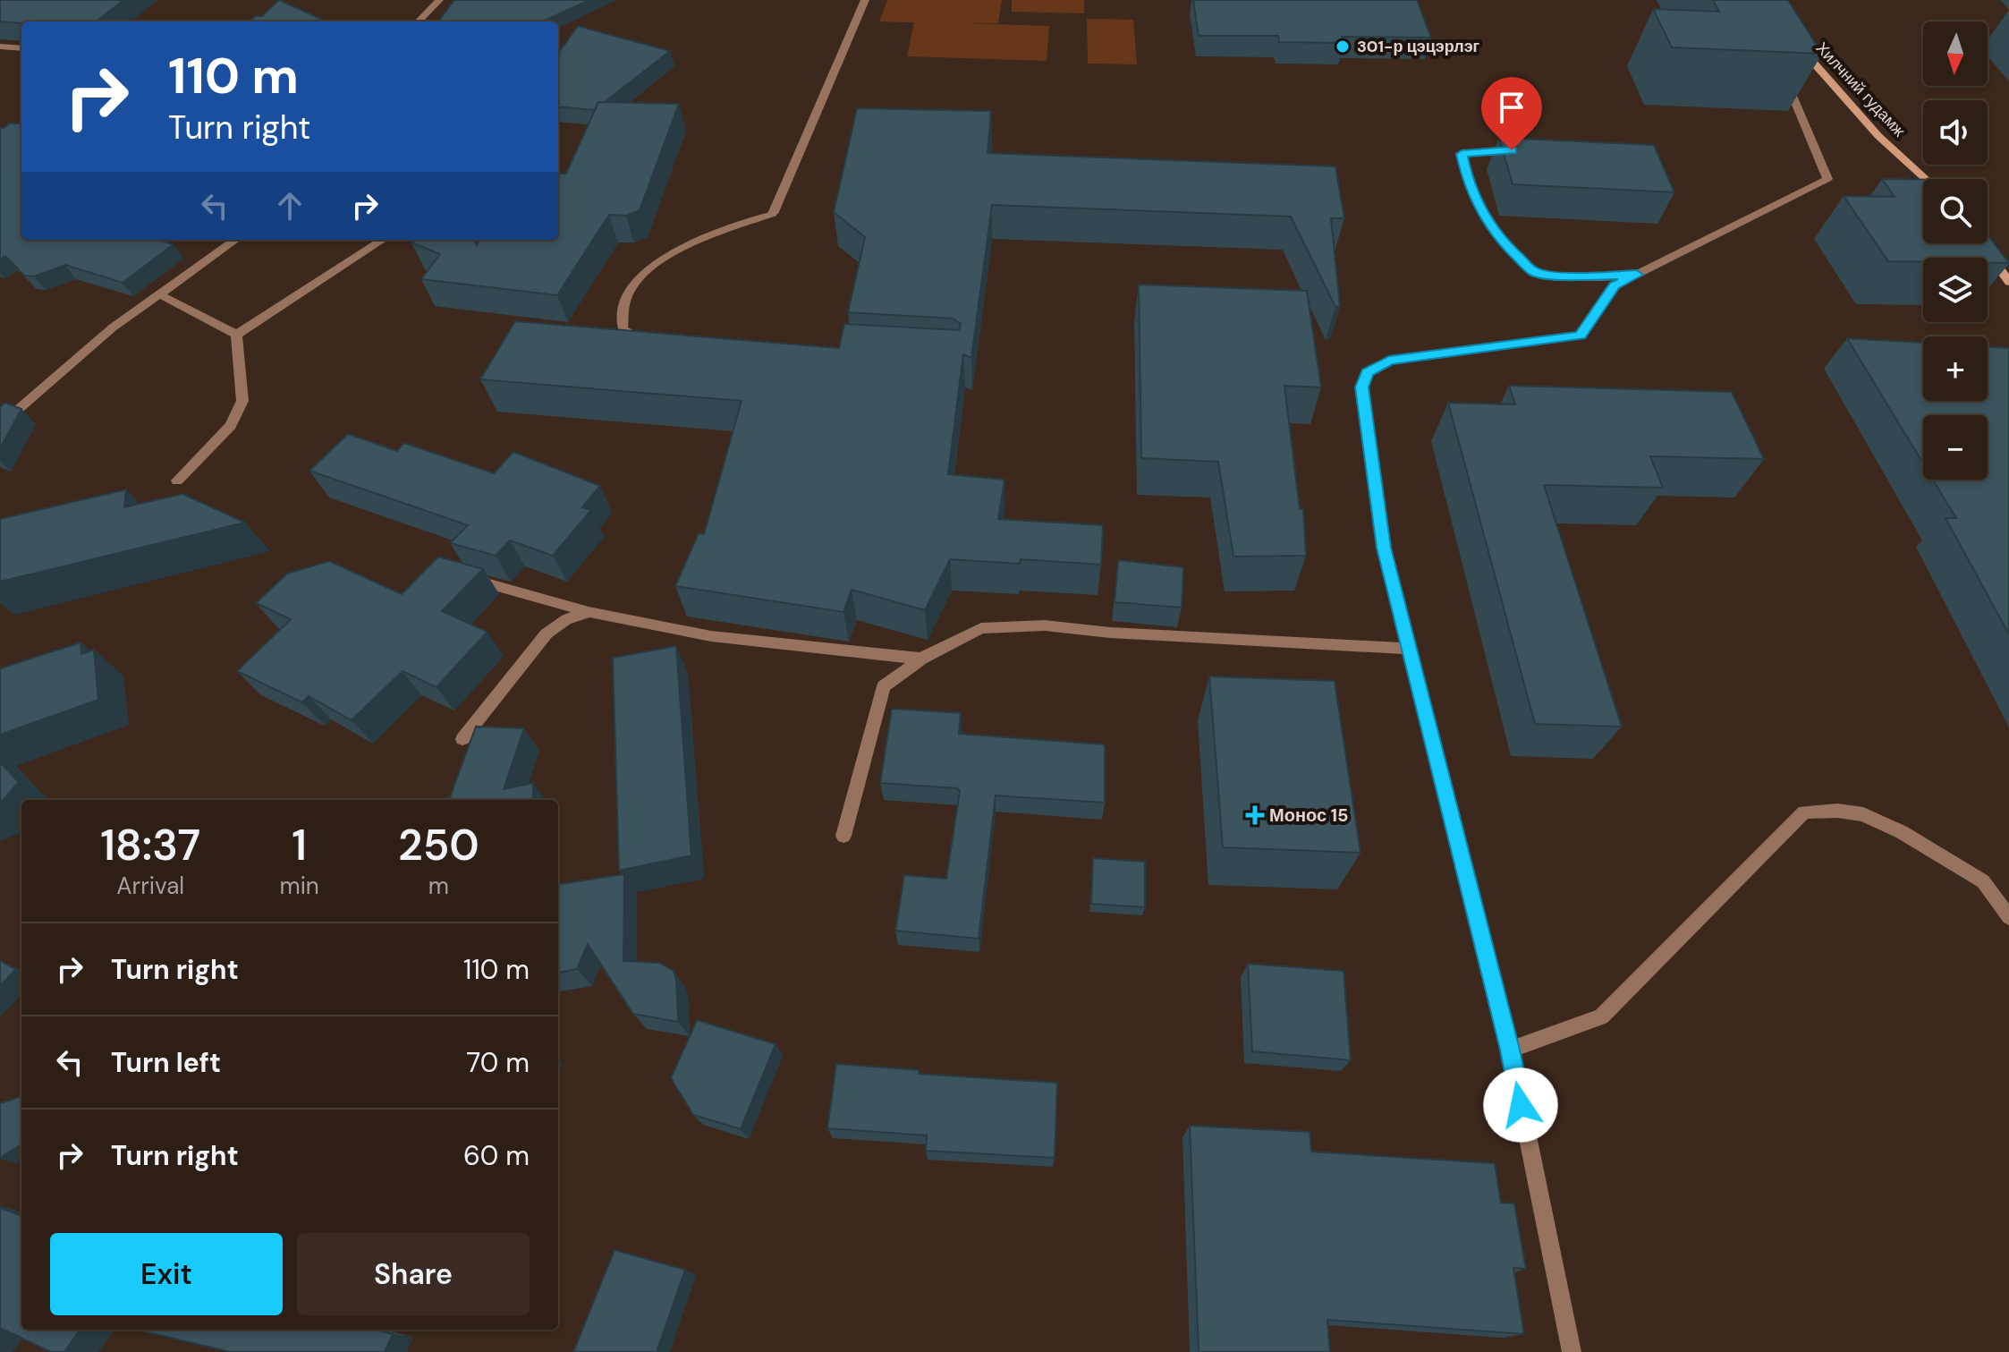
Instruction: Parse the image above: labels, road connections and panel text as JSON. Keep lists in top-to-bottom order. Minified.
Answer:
{"streets":{"main road":["Хилчний гудамж"]},"places":{"other":["301-р цэцэрлэг"],"health":["Монос 15"]},"north":"bottom","page":{"map_buttons":["+","−"],"turn":["110 m","Turn right"],"eta":["18:37","Arrival","1","min","250","m"],"list":[{"name":"Turn right","value":"110 m"},{"name":"Turn left","value":"70 m"},{"name":"Turn right","value":"60 m"}],"buttons":["Exit","Share"]}}
